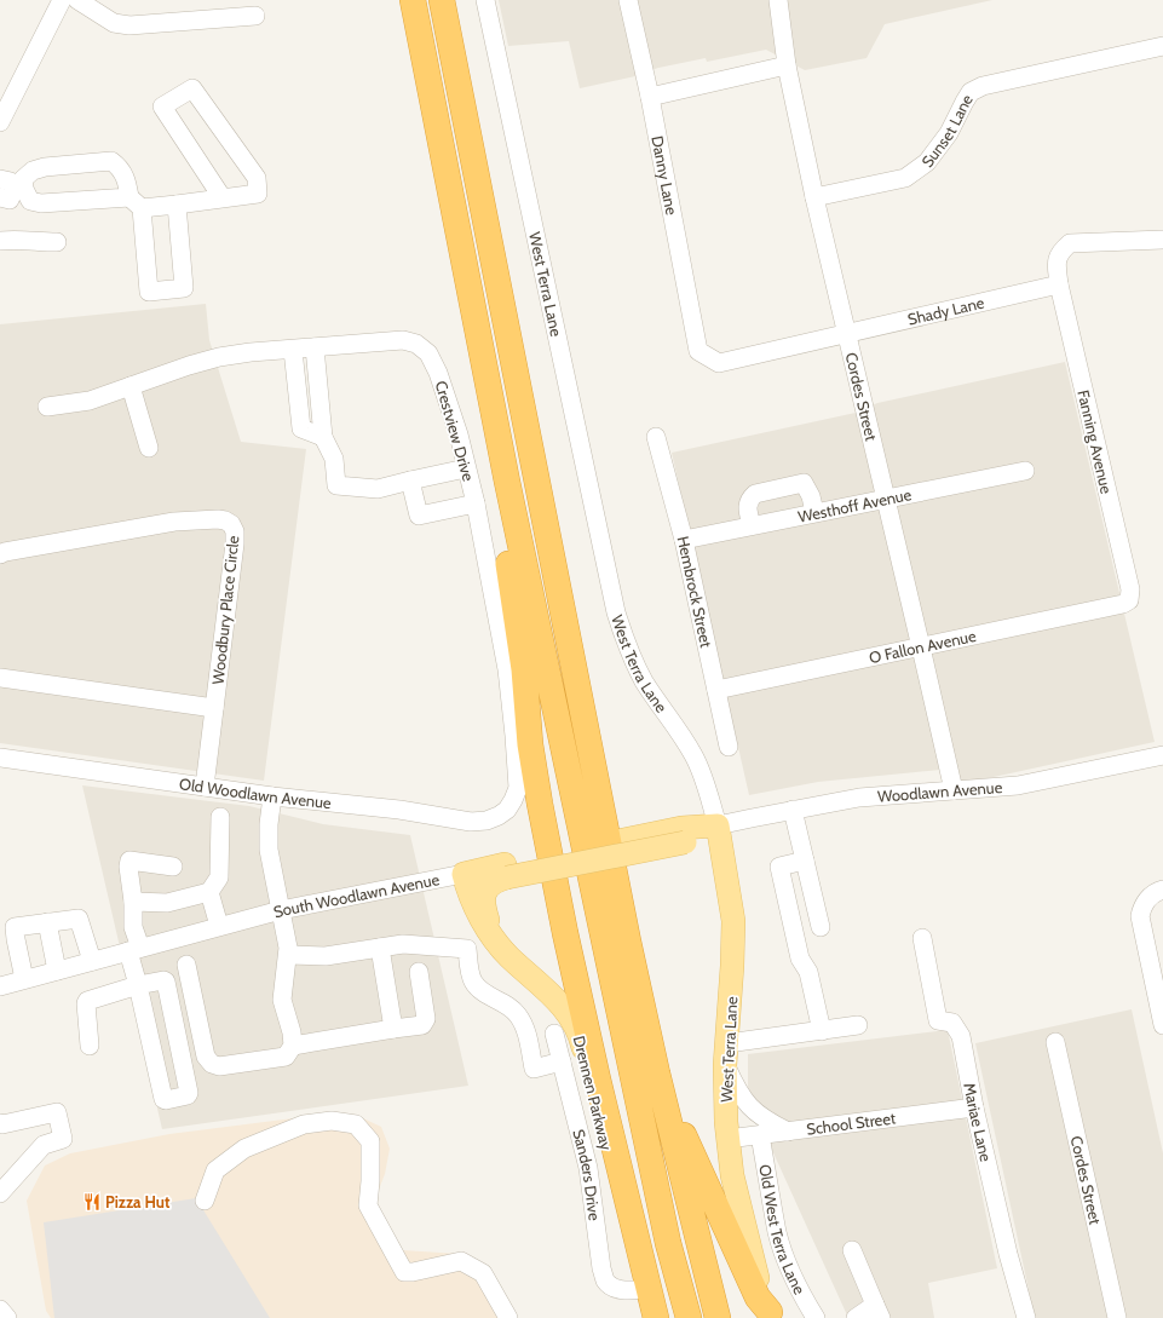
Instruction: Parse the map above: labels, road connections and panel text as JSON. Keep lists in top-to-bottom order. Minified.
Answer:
{"streets":{"main road":["West Terra Lane","South Woodlawn Avenue","Drennen Parkway"],"street":["Sunset Lane","Danny Lane","Shady Lane","Cordes Street","Crestview Drive","Fanning Avenue","Westhoff Avenue","Hembrock Street","Woodbury Place Circle","O Fallon Avenue","Woodlawn Avenue","Old Woodlawn Avenue","Mariae Lane","School Street","Sanders Drive","Old West Terra Lane"]},"crossings":[["Sunset Lane","Cordes Street"],["Danny Lane","Shady Lane"],["West Terra Lane","Woodlawn Avenue"],["West Terra Lane","South Woodlawn Avenue"],["West Terra Lane","School Street"],["Shady Lane","Cordes Street"],["Shady Lane","Fanning Avenue"],["Cordes Street","Westhoff Avenue"],["Cordes Street","O Fallon Avenue"],["Cordes Street","Woodlawn Avenue"],["Crestview Drive","Old Woodlawn Avenue"],["Fanning Avenue","O Fallon Avenue"],["Westhoff Avenue","Hembrock Street"],["Hembrock Street","O Fallon Avenue"],["Woodbury Place Circle","Old Woodlawn Avenue"],["Woodlawn Avenue","South Woodlawn Avenue"],["South Woodlawn Avenue","Drennen Parkway"],["Drennen Parkway","Sanders Drive"],["Mariae Lane","School Street"],["School Street","Old West Terra Lane"]],"places":{"restaurant":["Pizza Hut"]}}
